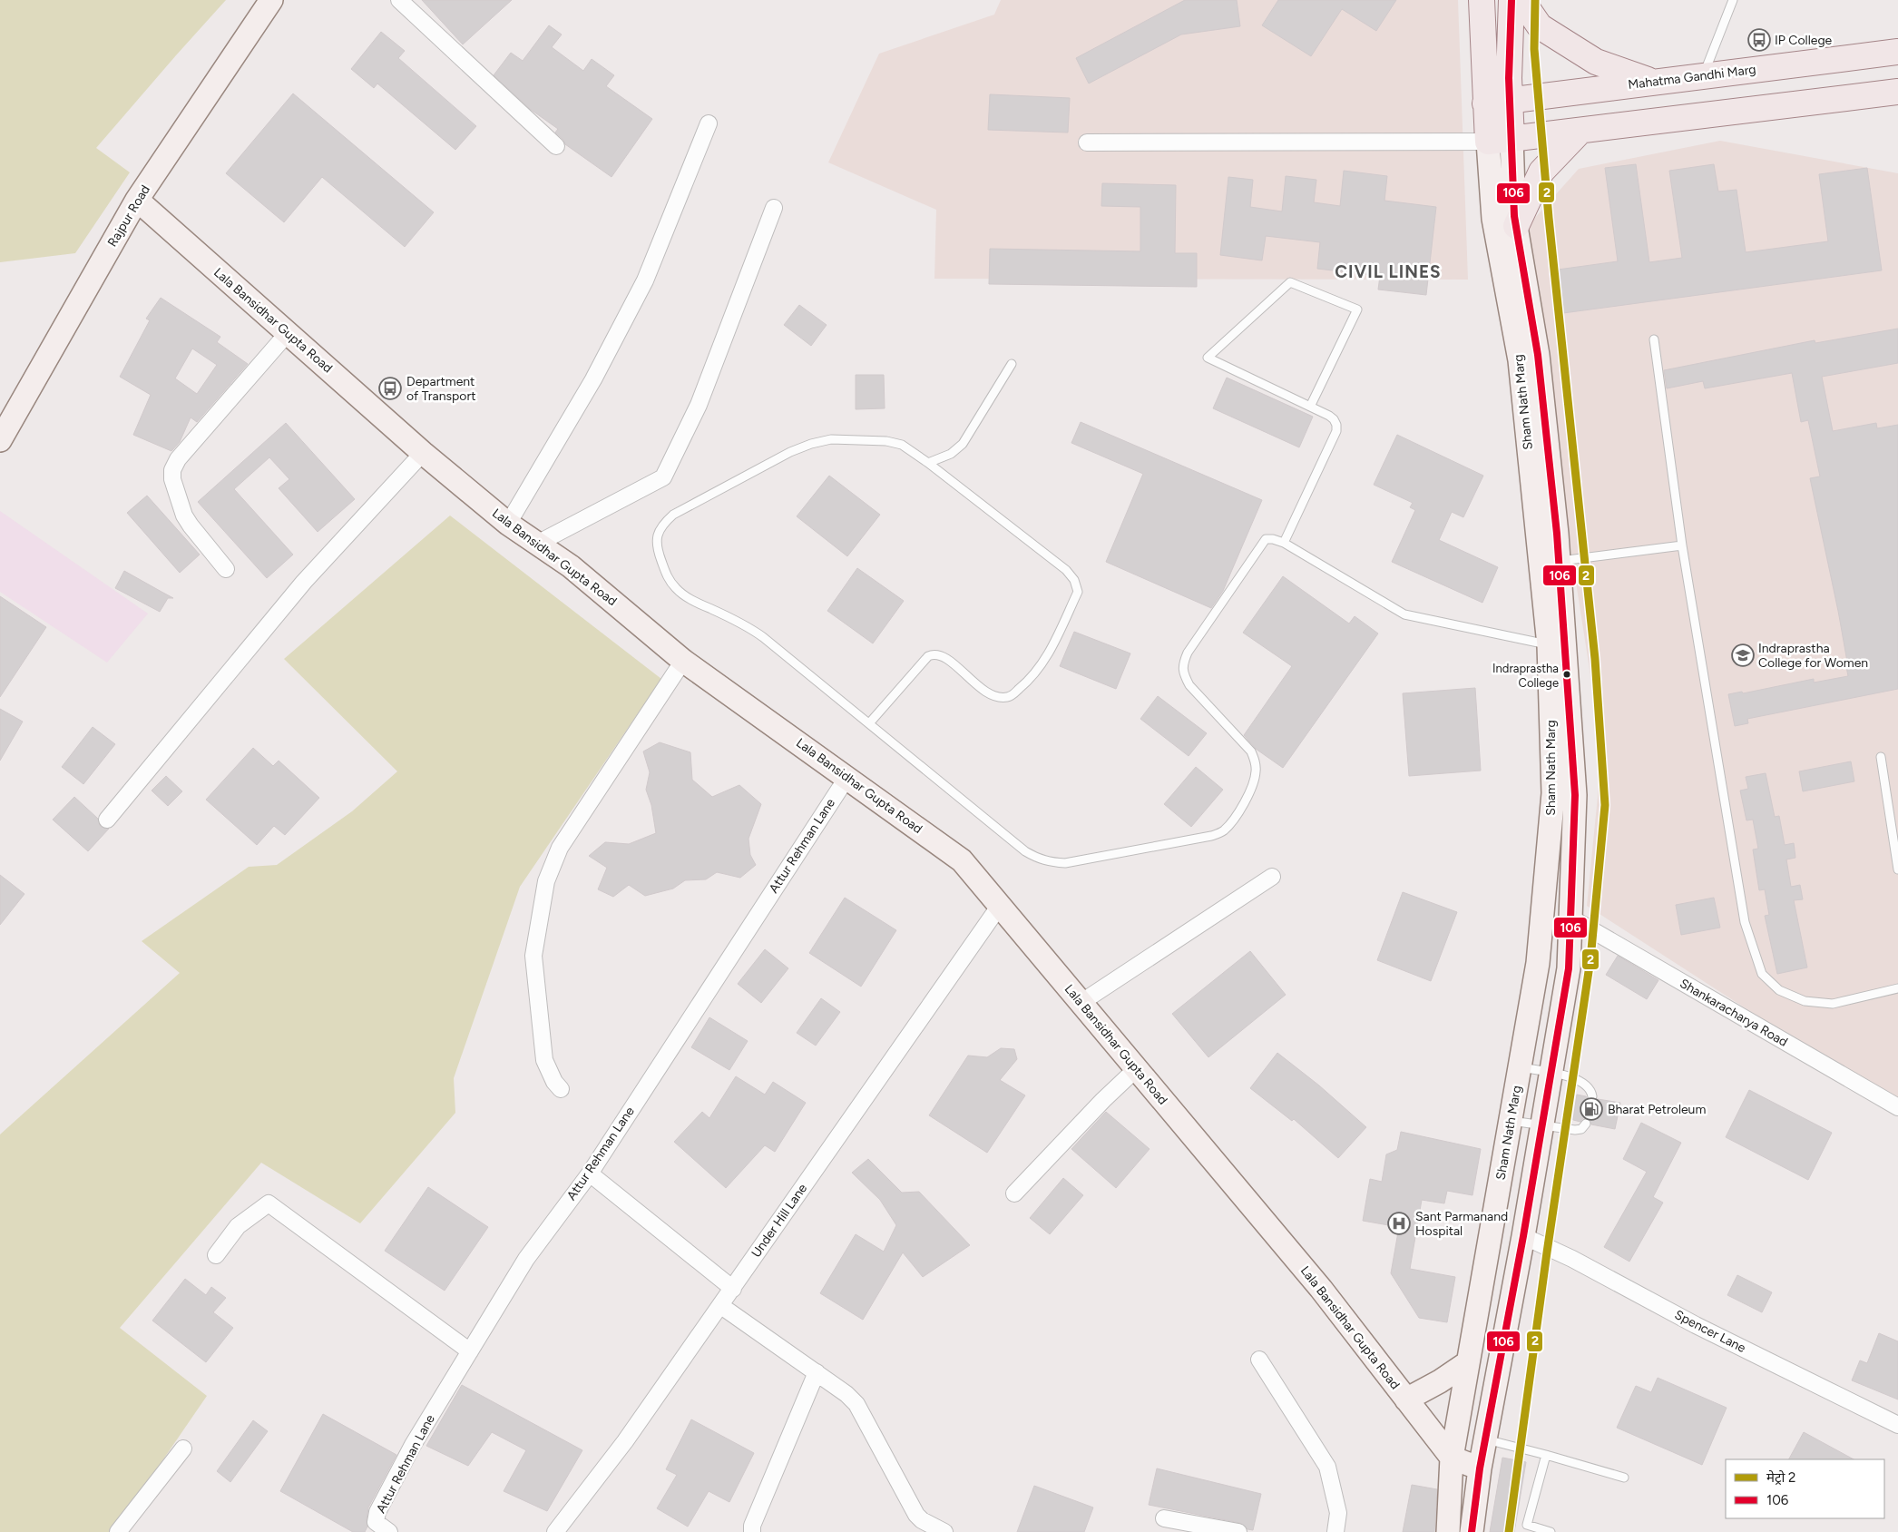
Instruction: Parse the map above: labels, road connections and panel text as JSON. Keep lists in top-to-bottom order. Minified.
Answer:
{"streets":{"main road":["Mahatma Gandhi Marg","Rajpur Road","Lala Bansidhar Gupta Road","Sham Nath Marg"],"street":["Attur Rehman Lane","Shankaracharya Road","Under Hill Lane","Spencer Lane"]},"crossings":[["Mahatma Gandhi Marg","Sham Nath Marg"],["Rajpur Road","Lala Bansidhar Gupta Road"],["Lala Bansidhar Gupta Road","Sham Nath Marg"],["Lala Bansidhar Gupta Road","Attur Rehman Lane"],["Lala Bansidhar Gupta Road","Under Hill Lane"],["Sham Nath Marg","Shankaracharya Road"],["Sham Nath Marg","Spencer Lane"]],"districts":["CIVIL LINES"],"places":{"bus stop":["IP College","Department of Transport"],"school or university":["Indraprastha College for Women"],"other":["Indraprastha College"],"fuel station":["Bharat Petroleum"],"hospital":["Sant Parmanand Hospital"]},"lines":["metro line 2","transit line 106"],"legend":["मेट्रो 2","106"]}
